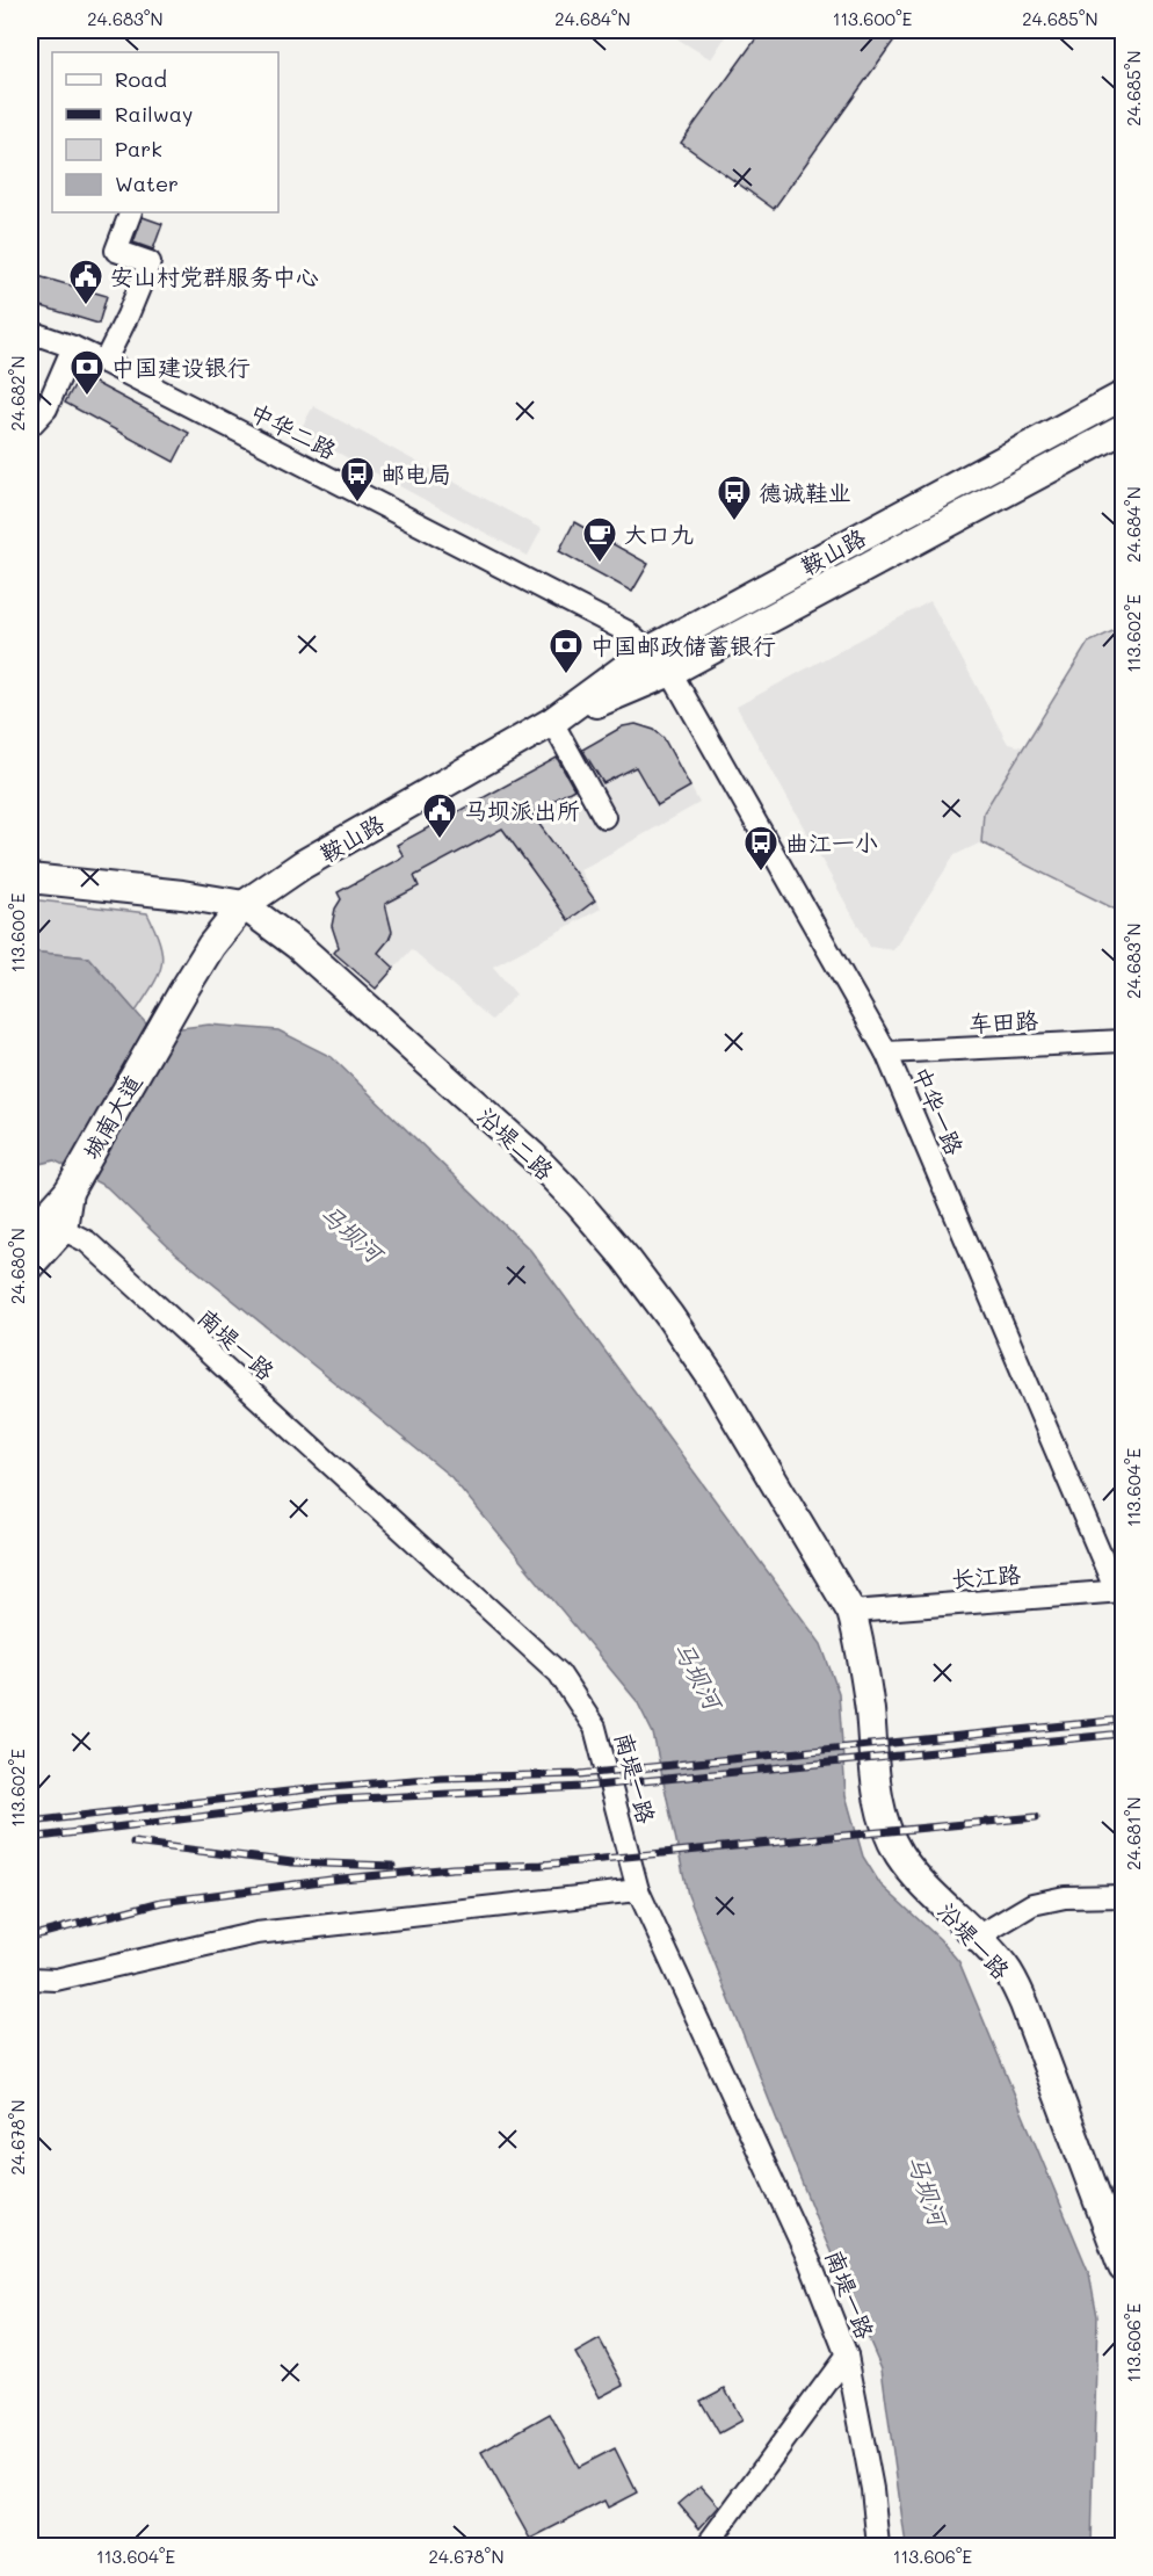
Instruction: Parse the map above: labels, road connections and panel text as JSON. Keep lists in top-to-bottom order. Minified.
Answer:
{"streets":{"main road":["鞍山路","城南大道","沿堤二路","沿堤一路"],"street":["中华二路","车田路","中华一路","南堤一路","长江路"]},"crossings":[["中华二路","鞍山路"],["中华二路","中华一路"],["鞍山路","中华一路"],["鞍山路","城南大道"],["鞍山路","沿堤二路"],["车田路","中华一路"],["中华一路","长江路"],["城南大道","南堤一路"],["沿堤二路","长江路"],["沿堤二路","沿堤一路"],["长江路","沿堤一路"]],"water":["马坝河"],"places":{"public building":["安山村党群服务中心","马坝派出所"],"bank":["中国建设银行","中国邮政储蓄银行"],"bus stop":["邮电局","德诚鞋业","曲江一小"],"cafe":["大口九"]},"legend":["Road","Railway","Park","Water"],"coordinates":["24.683°N","24.684°N","113.600°E","24.685°N","24.682°N","113.602°E","24.680°N","113.604°E","24.681°N","24.678°N","113.606°E"]}
